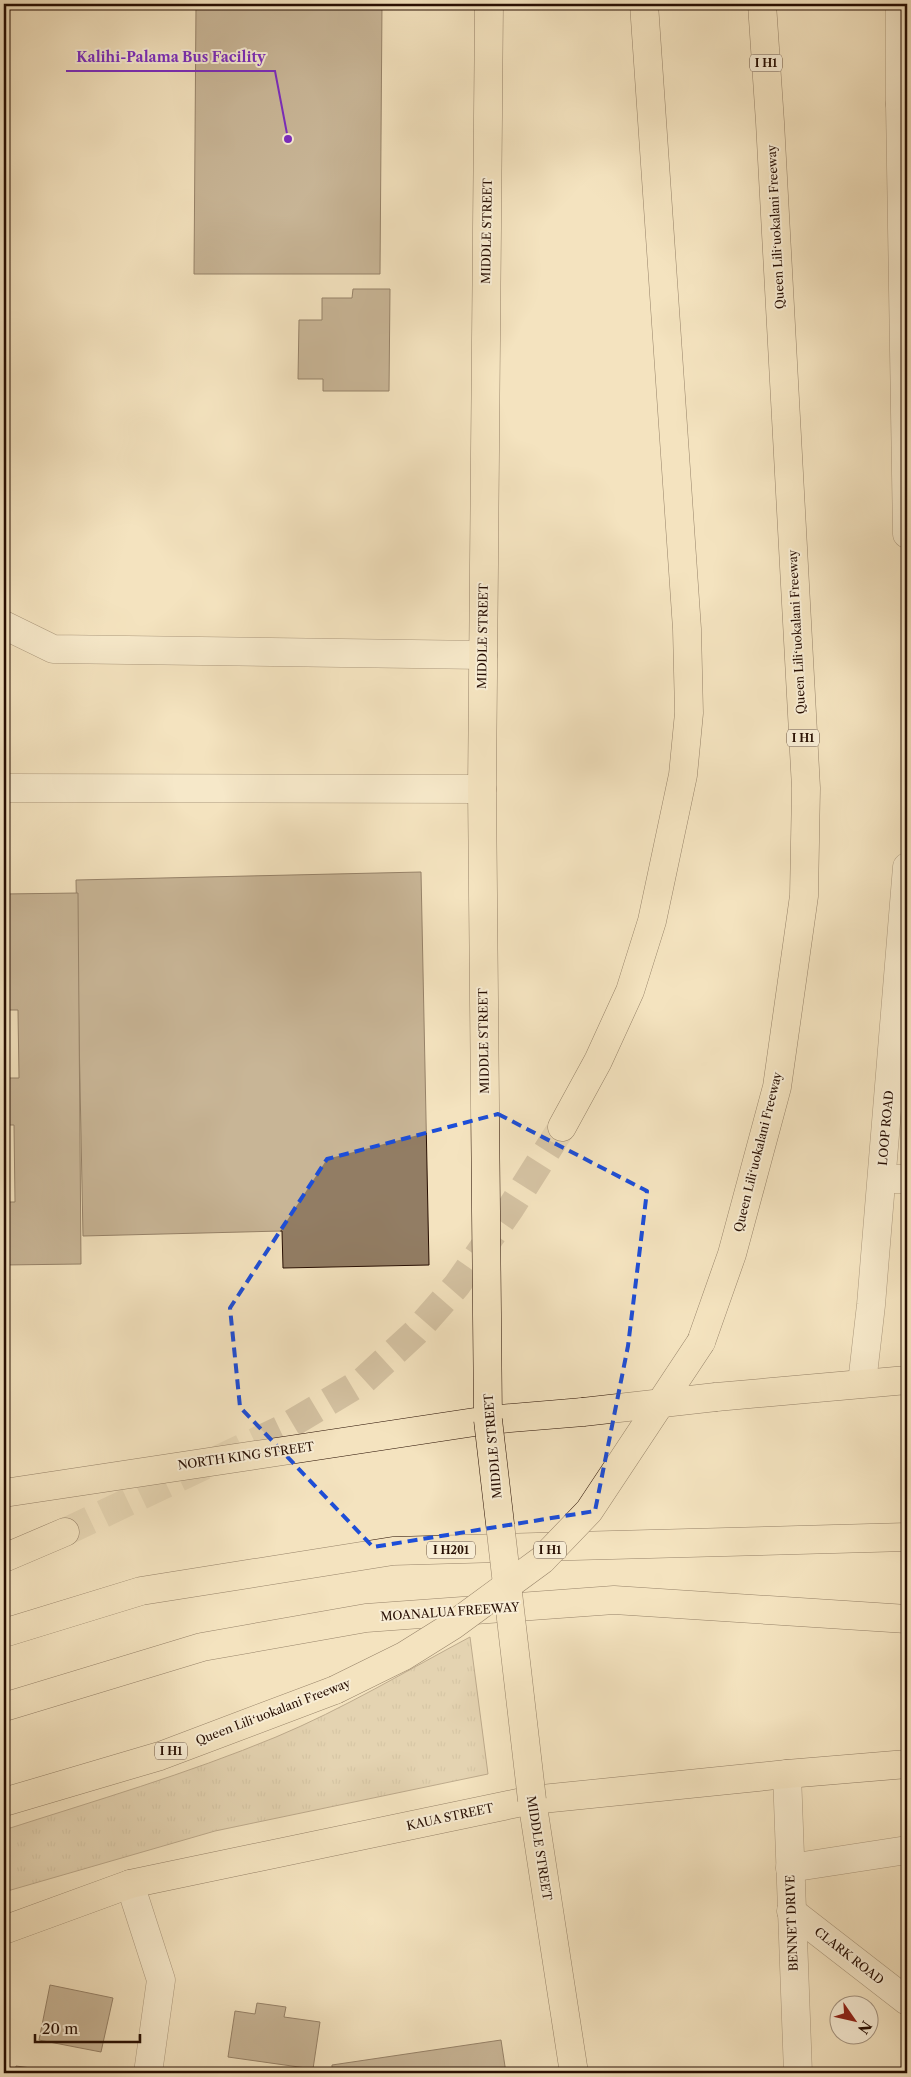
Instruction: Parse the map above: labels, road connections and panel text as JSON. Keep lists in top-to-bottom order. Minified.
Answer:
{"streets":{"main road":["I H1","Queen Liliʻuokalani Freeway","MIDDLE STREET","NORTH KING STREET","I H201","MOANALUA FREEWAY","KAUA STREET"],"street":["LOOP ROAD","BENNET DRIVE","CLARK ROAD"]},"crossings":[["MIDDLE STREET","NORTH KING STREET"],["MIDDLE STREET","KAUA STREET"],["LOOP ROAD","NORTH KING STREET"],["KAUA STREET","BENNET DRIVE"],["BENNET DRIVE","CLARK ROAD"]],"places":["Kalihi-Palama Bus Facility"],"scale_bar":"20 m","north":"bottom right"}
